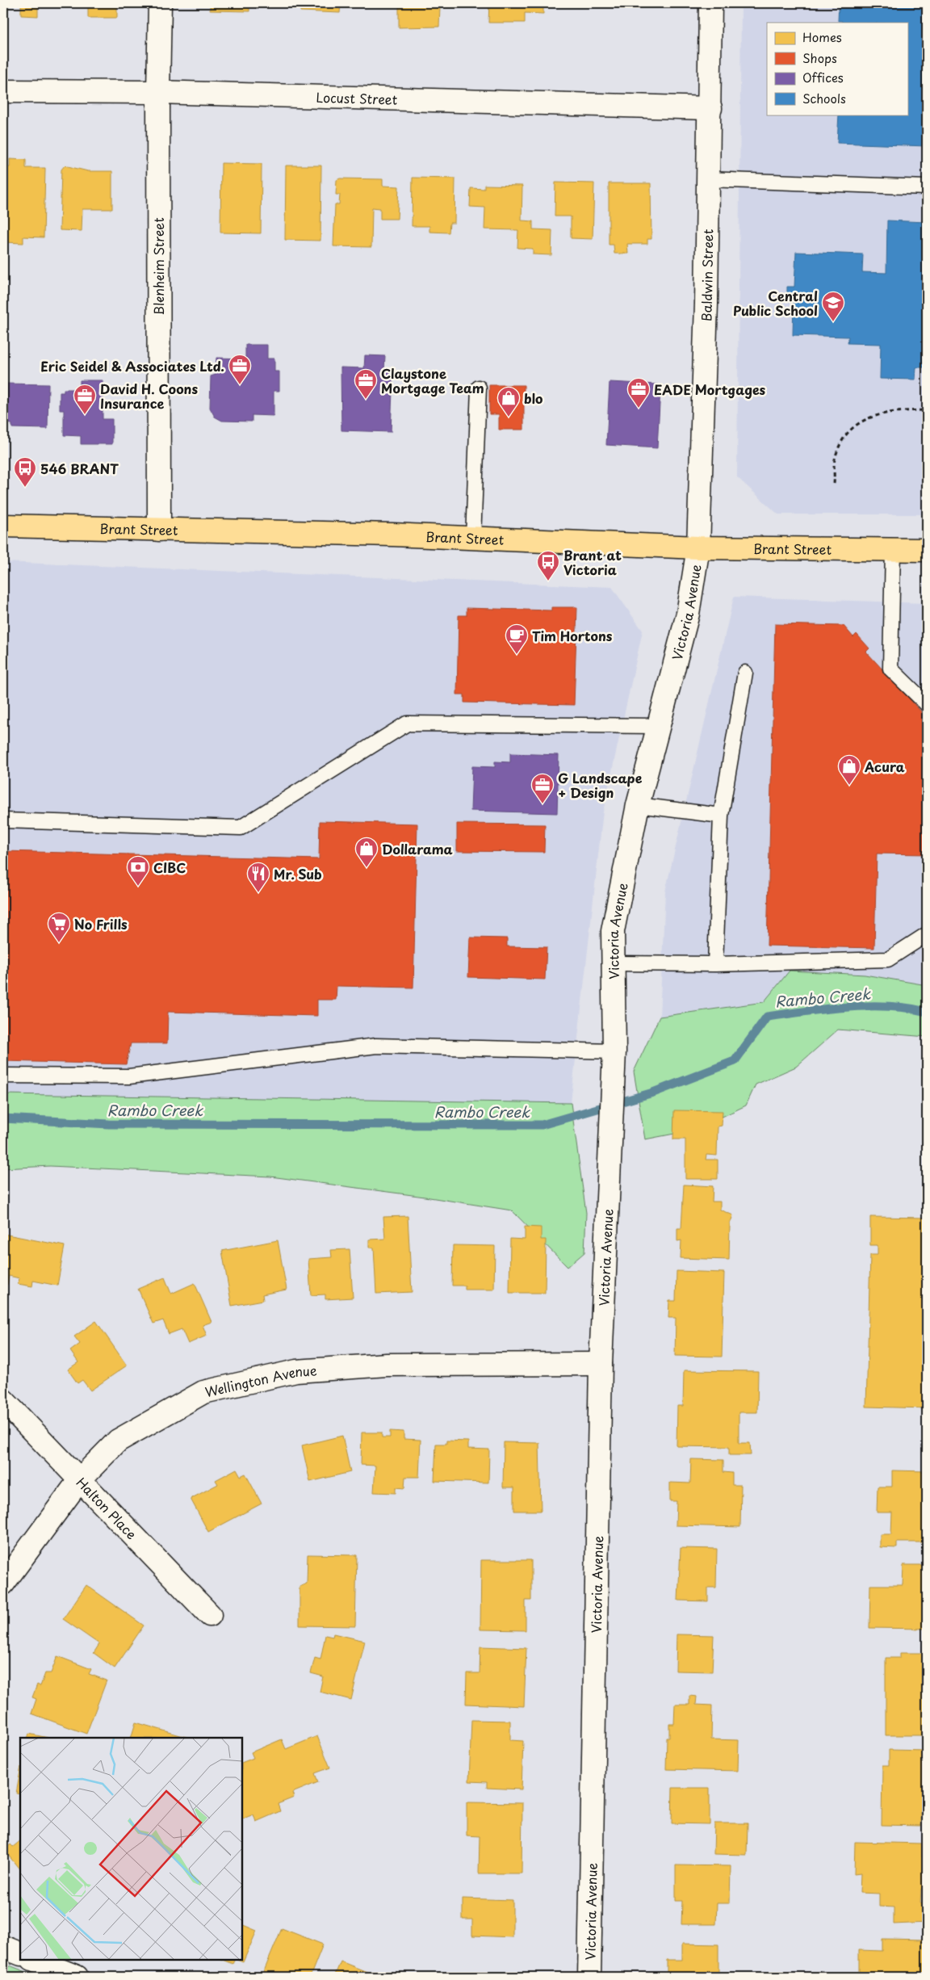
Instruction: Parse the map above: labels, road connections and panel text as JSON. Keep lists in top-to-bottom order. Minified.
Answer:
{"streets":{"main road":["Brant Street"],"street":["Locust Street","Blenheim Street","Baldwin Street","Victoria Avenue","Wellington Avenue","Halton Place"]},"crossings":[["Locust Street","Blenheim Street"],["Locust Street","Baldwin Street"],["Blenheim Street","Brant Street"],["Baldwin Street","Brant Street"],["Baldwin Street","Victoria Avenue"],["Brant Street","Victoria Avenue"],["Victoria Avenue","Wellington Avenue"],["Wellington Avenue","Halton Place"]],"water":["Rambo Creek"],"places":{"school or university":["Central Public School"],"office":["Eric Seidel & Associates Ltd.","Claystone Mortgage Team","EADE Mortgages","David H. Coons Insurance","G Landscape + Design"],"shop":["blo","Acura","Dollarama"],"bus stop":["546 BRANT","Brant at Victoria"],"cafe":["Tim Hortons"],"bank":["CIBC"],"restaurant":["Mr. Sub"],"supermarket":["No Frills"]},"legend":["Homes","Shops","Offices","Schools"]}
